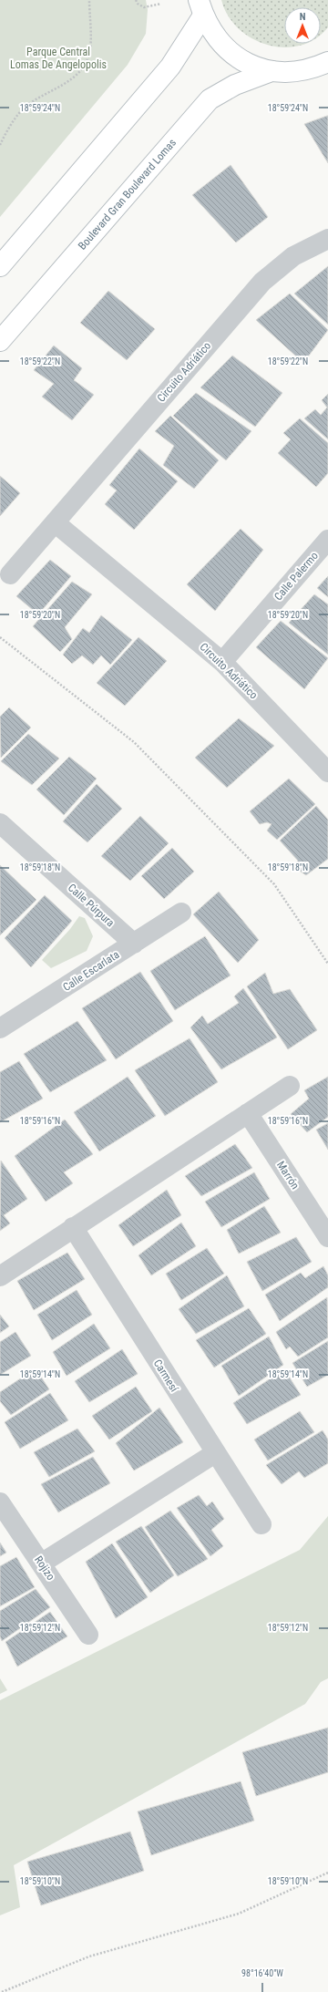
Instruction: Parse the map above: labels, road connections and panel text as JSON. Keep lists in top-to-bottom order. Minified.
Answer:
{"streets":{"main road":["Boulevard Gran Boulevard Lomas"],"street":["Circuito Adriático","Calle Palermo","Calle Púrpura","Calle Escarlata","Marrón","Carmesí","Rojizo"]},"crossings":[["Circuito Adriático","Calle Palermo"],["Calle Púrpura","Calle Escarlata"]],"parks":["Parque Central Lomas De Angelopolis"],"north":"top","coordinates":["18°59'24\"N","18°59'22\"N","18°59'20\"N","18°59'18\"N","18°59'16\"N","18°59'14\"N","18°59'12\"N","18°59'10\"N","98°16'40\"W"]}
